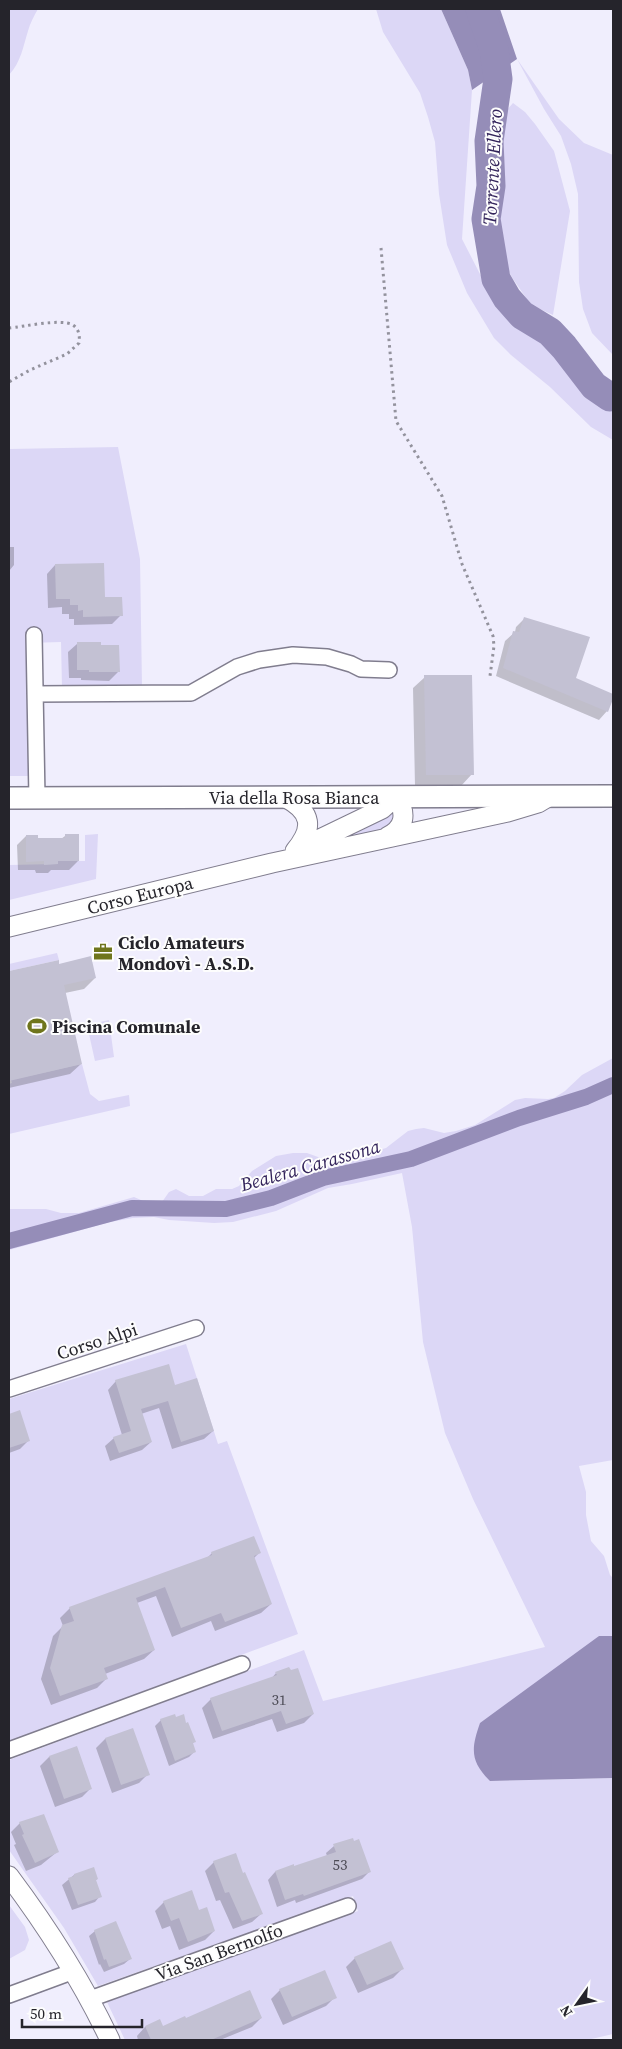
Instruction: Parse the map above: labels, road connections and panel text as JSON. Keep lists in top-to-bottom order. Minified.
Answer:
{"streets":{"main road":["Via della Rosa Bianca"],"street":["Corso Europa","Corso Alpi","Via San Bernolfo"]},"crossings":[["Via della Rosa Bianca","Corso Europa"]],"water":["Torrente Ellero","Bealera Carassona"],"places":{"office":["Ciclo Amateurs Mondovì - A.S.D."],"sports":["Piscina Comunale"]},"house_numbers":["31","53"],"scale_bar":"50 m","north":"bottom left"}
